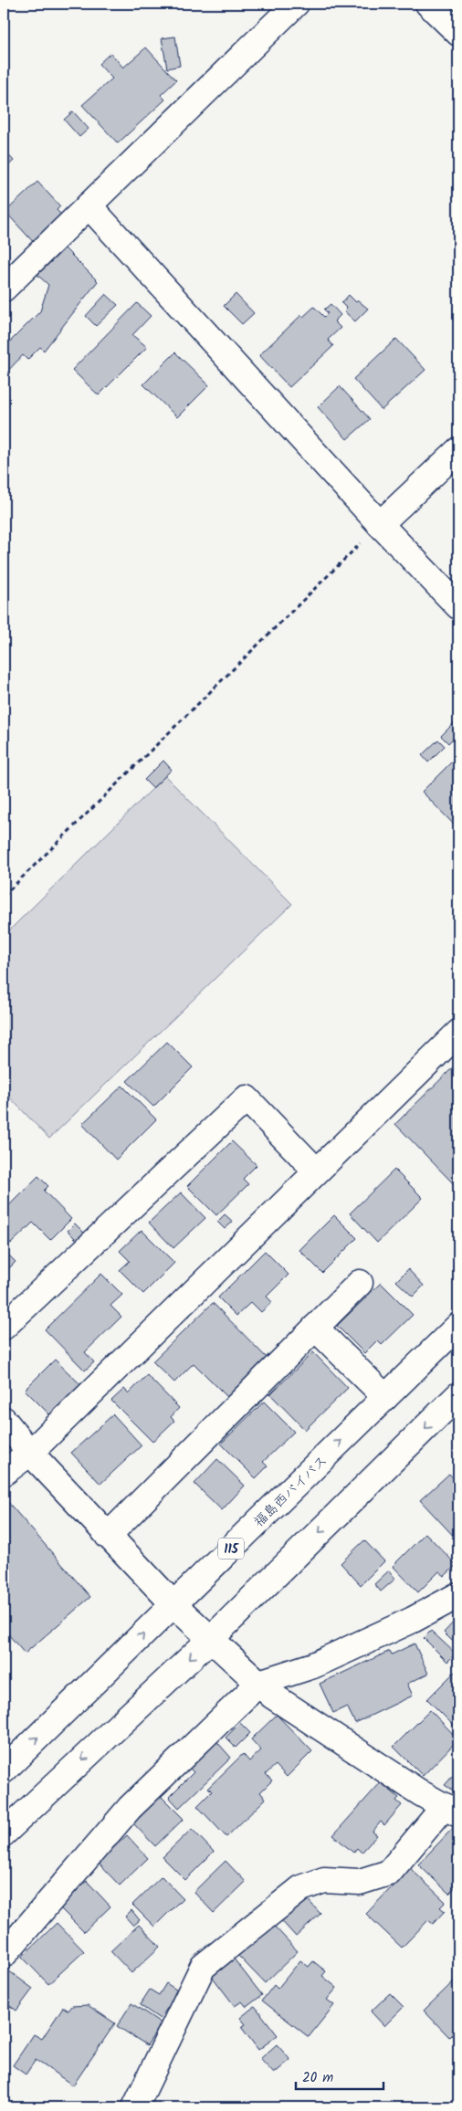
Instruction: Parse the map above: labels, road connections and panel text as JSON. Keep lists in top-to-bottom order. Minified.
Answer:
{"streets":{"main road":["福島西バイパス","115"]},"scale_bar":"20 m"}
